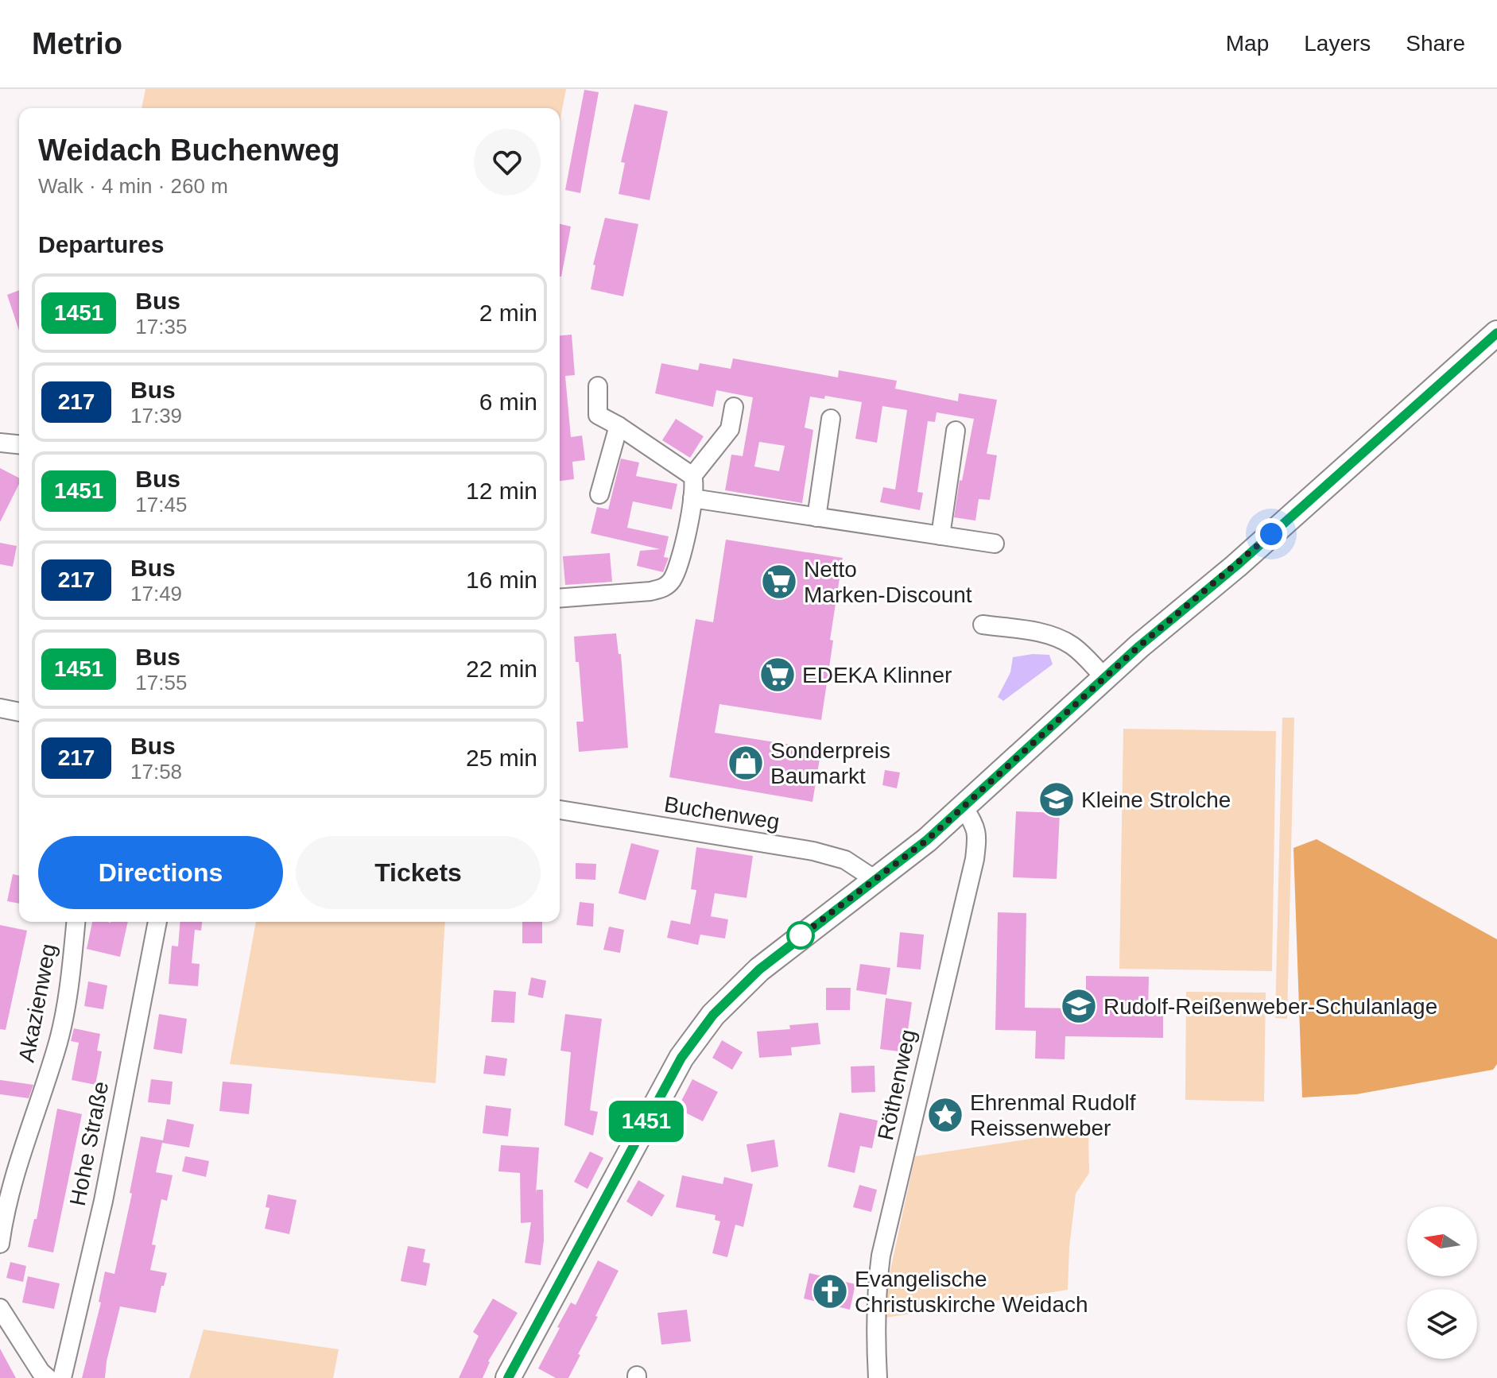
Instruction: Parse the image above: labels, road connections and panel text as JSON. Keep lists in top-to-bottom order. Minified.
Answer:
{"streets":{"street":["Buchenweg","Akazienweg","Röthenweg","Hohe Straße"]},"places":{"supermarket":["Netto Marken-Discount","EDEKA Klinner"],"shop":["Sonderpreis Baumarkt"],"school or university":["Kleine Strolche","Rudolf-Reißenweber-Schulanlage"],"place":["Ehrenmal Rudolf Reissenweber"],"church":["Evangelische Christuskirche Weidach"]},"lines":["bus line 1451"],"north":"left","page":{"header":"Metrio","nav":["Map","Layers","Share"],"on_map":"1451","heading":[["Weidach Buchenweg","Walk · 4 min · 260 m"],"Departures"],"list":[{"mark":"1451","name":"Bus","note":"17:35","value":"2 min"},{"mark":"217","name":"Bus","note":"17:39","value":"6 min"},{"mark":"1451","name":"Bus","note":"17:45","value":"12 min"},{"mark":"217","name":"Bus","note":"17:49","value":"16 min"},{"mark":"1451","name":"Bus","note":"17:55","value":"22 min"},{"mark":"217","name":"Bus","note":"17:58","value":"25 min"}],"buttons":["Directions","Tickets"]}}
